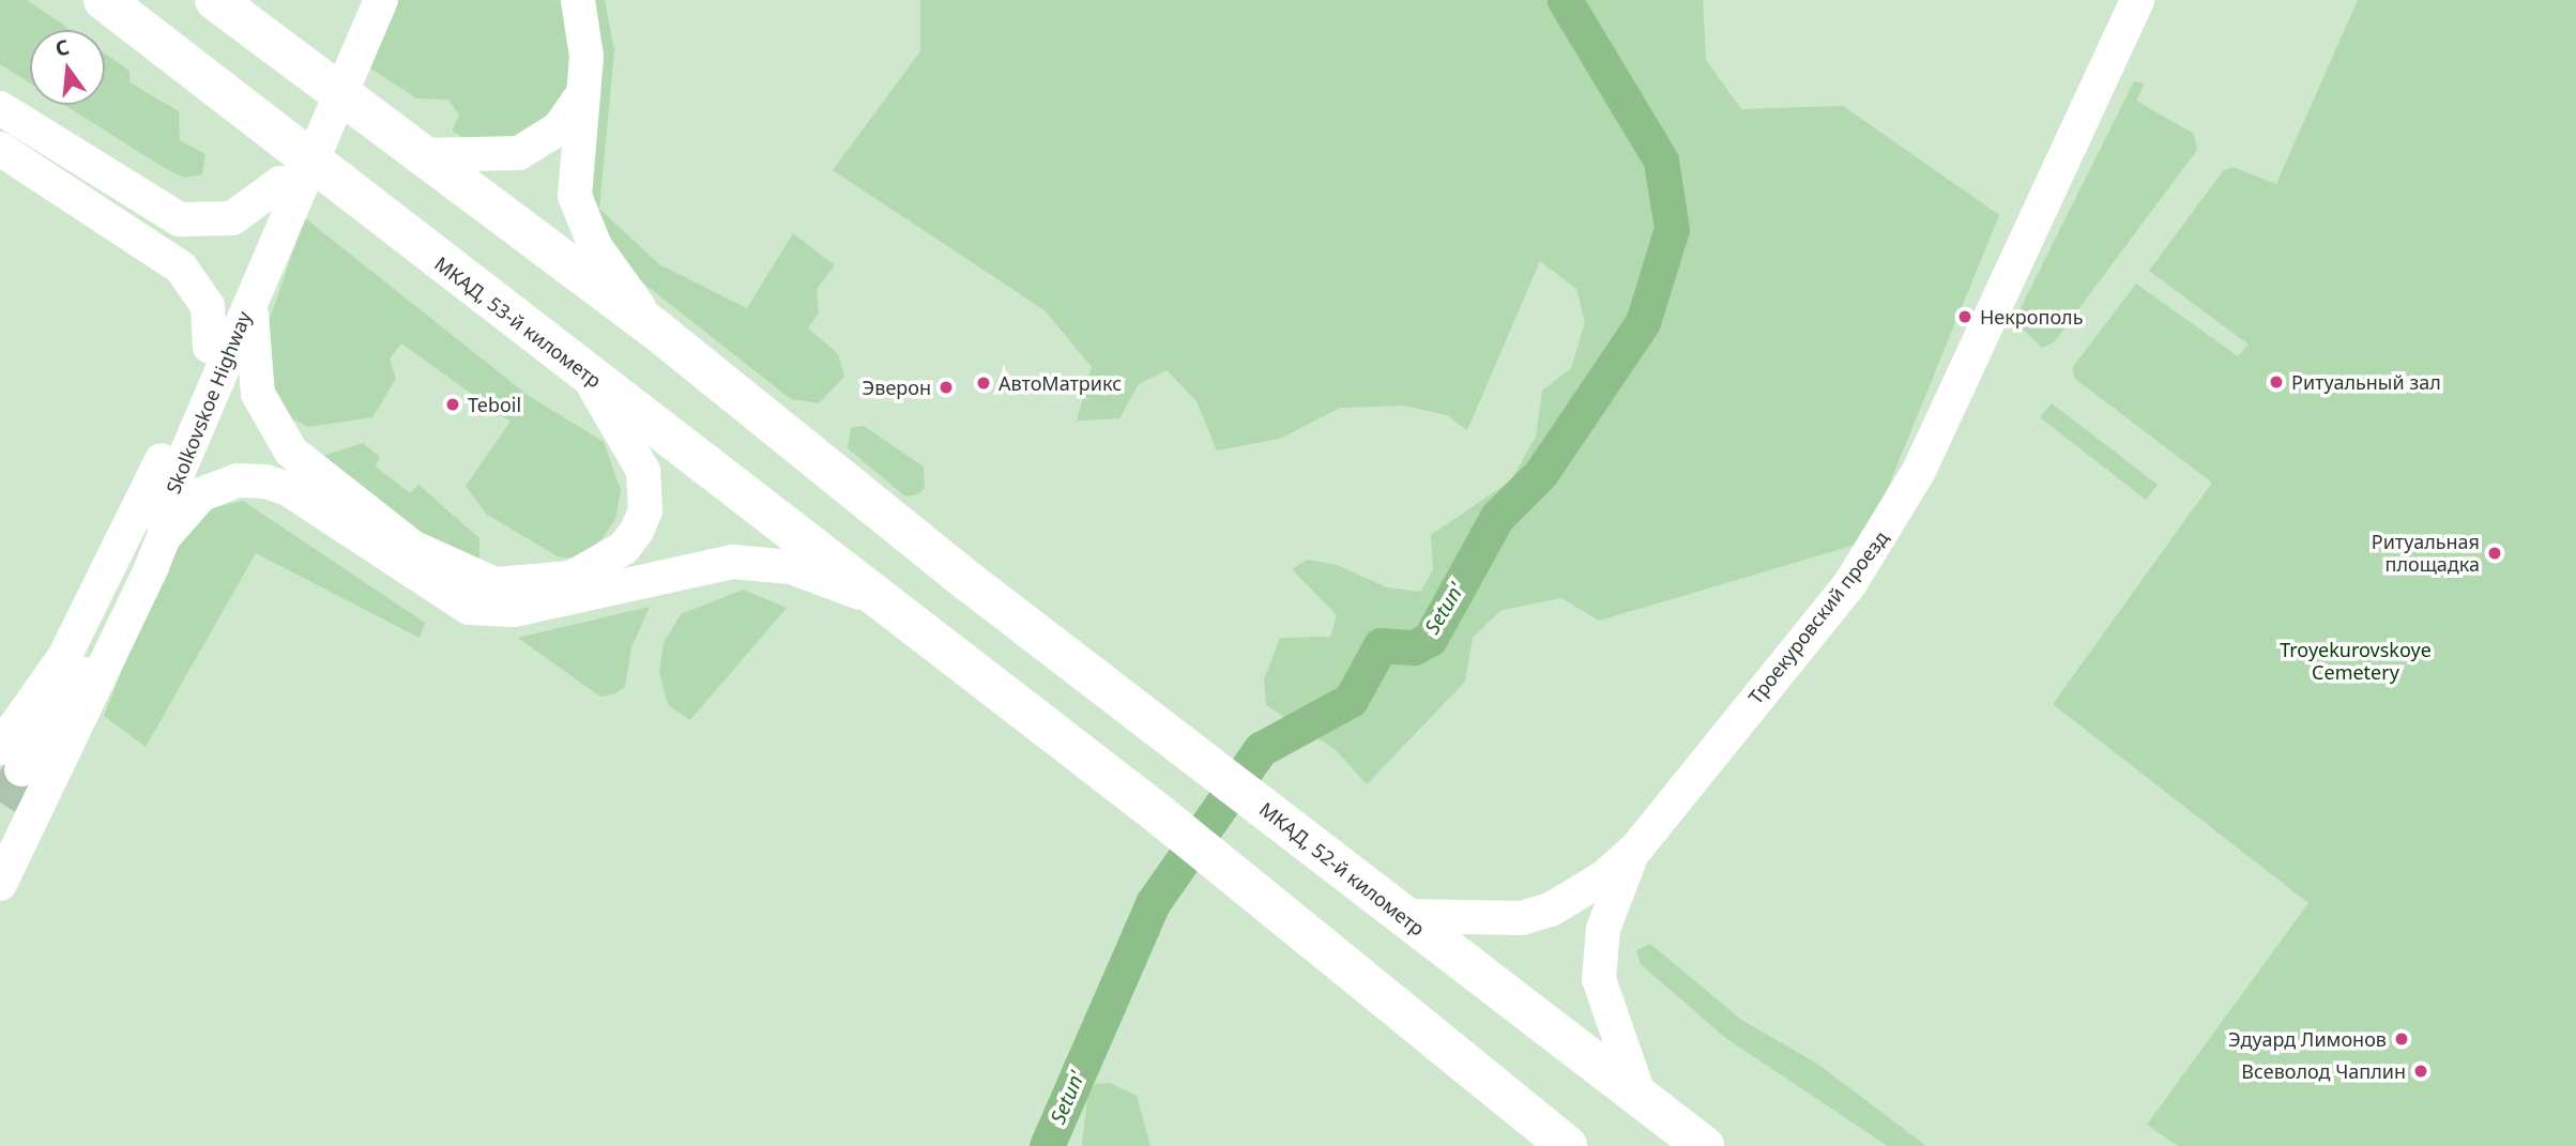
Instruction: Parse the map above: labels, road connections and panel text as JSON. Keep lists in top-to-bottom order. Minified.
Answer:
{"streets":{"highway":["МКАД, 53-й километр","МКАД, 52-й километр"],"street":["Skolkovskoe Highway","Троекуровский проезд"]},"crossings":[["Троекуровский проезд","МКАД, 52-й километр"]],"water":["Setun'"],"parks":["Troyekurovskoye Cemetery"],"places":["Некрополь","Ритуальный зал","АвтоМатрикс","Эверон","Teboil","Ритуальная площадка","Эдуард Лимонов","Всеволод Чаплин"],"north":"top"}
